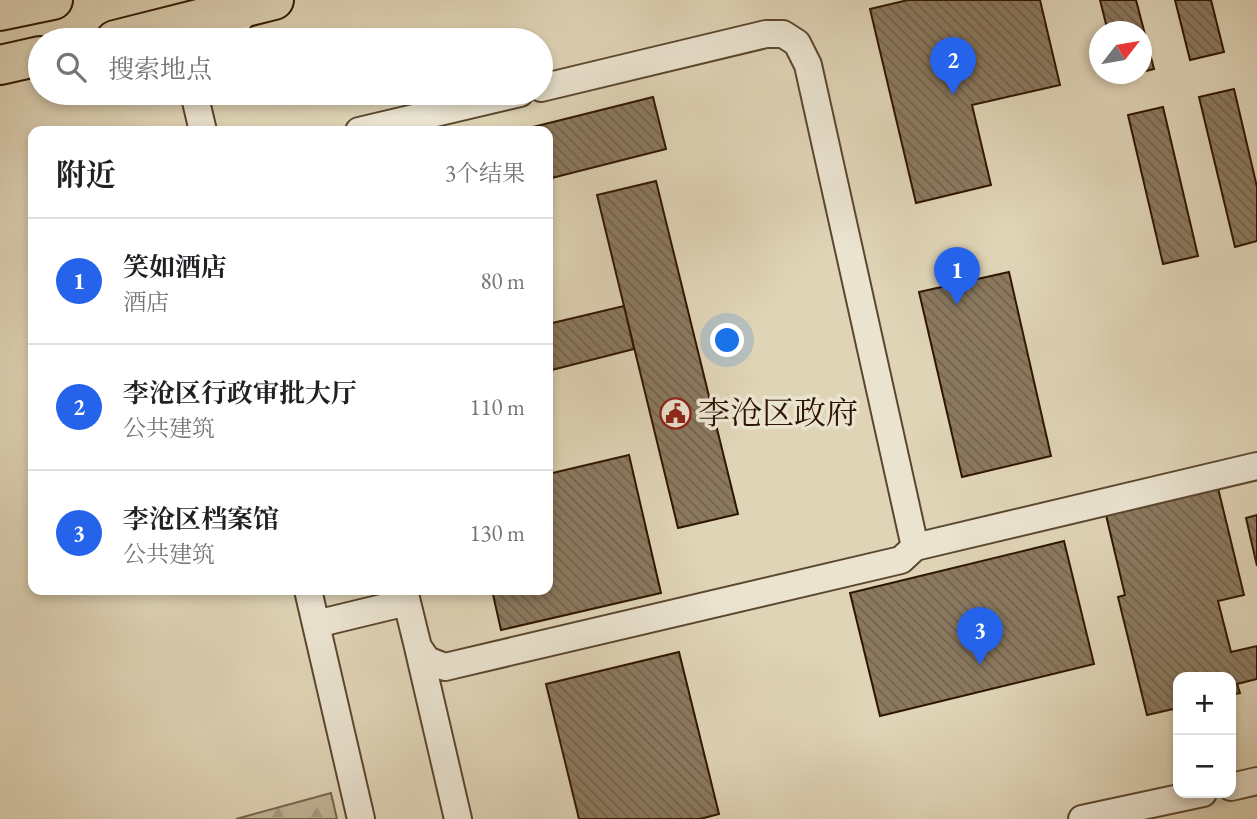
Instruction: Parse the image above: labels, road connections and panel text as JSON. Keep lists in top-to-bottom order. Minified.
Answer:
{"places":{"public building":["李沧区政府"]},"north":"top right","page":{"search":"搜索地点","pins":["2","1","3"],"heading":["附近","3个结果"],"list":[{"mark":"1","name":"笑如酒店","note":"酒店","value":"80 m"},{"mark":"2","name":"李沧区行政审批大厅","note":"公共建筑","value":"110 m"},{"mark":"3","name":"李沧区档案馆","note":"公共建筑","value":"130 m"}],"map_buttons":["+","−"]}}
